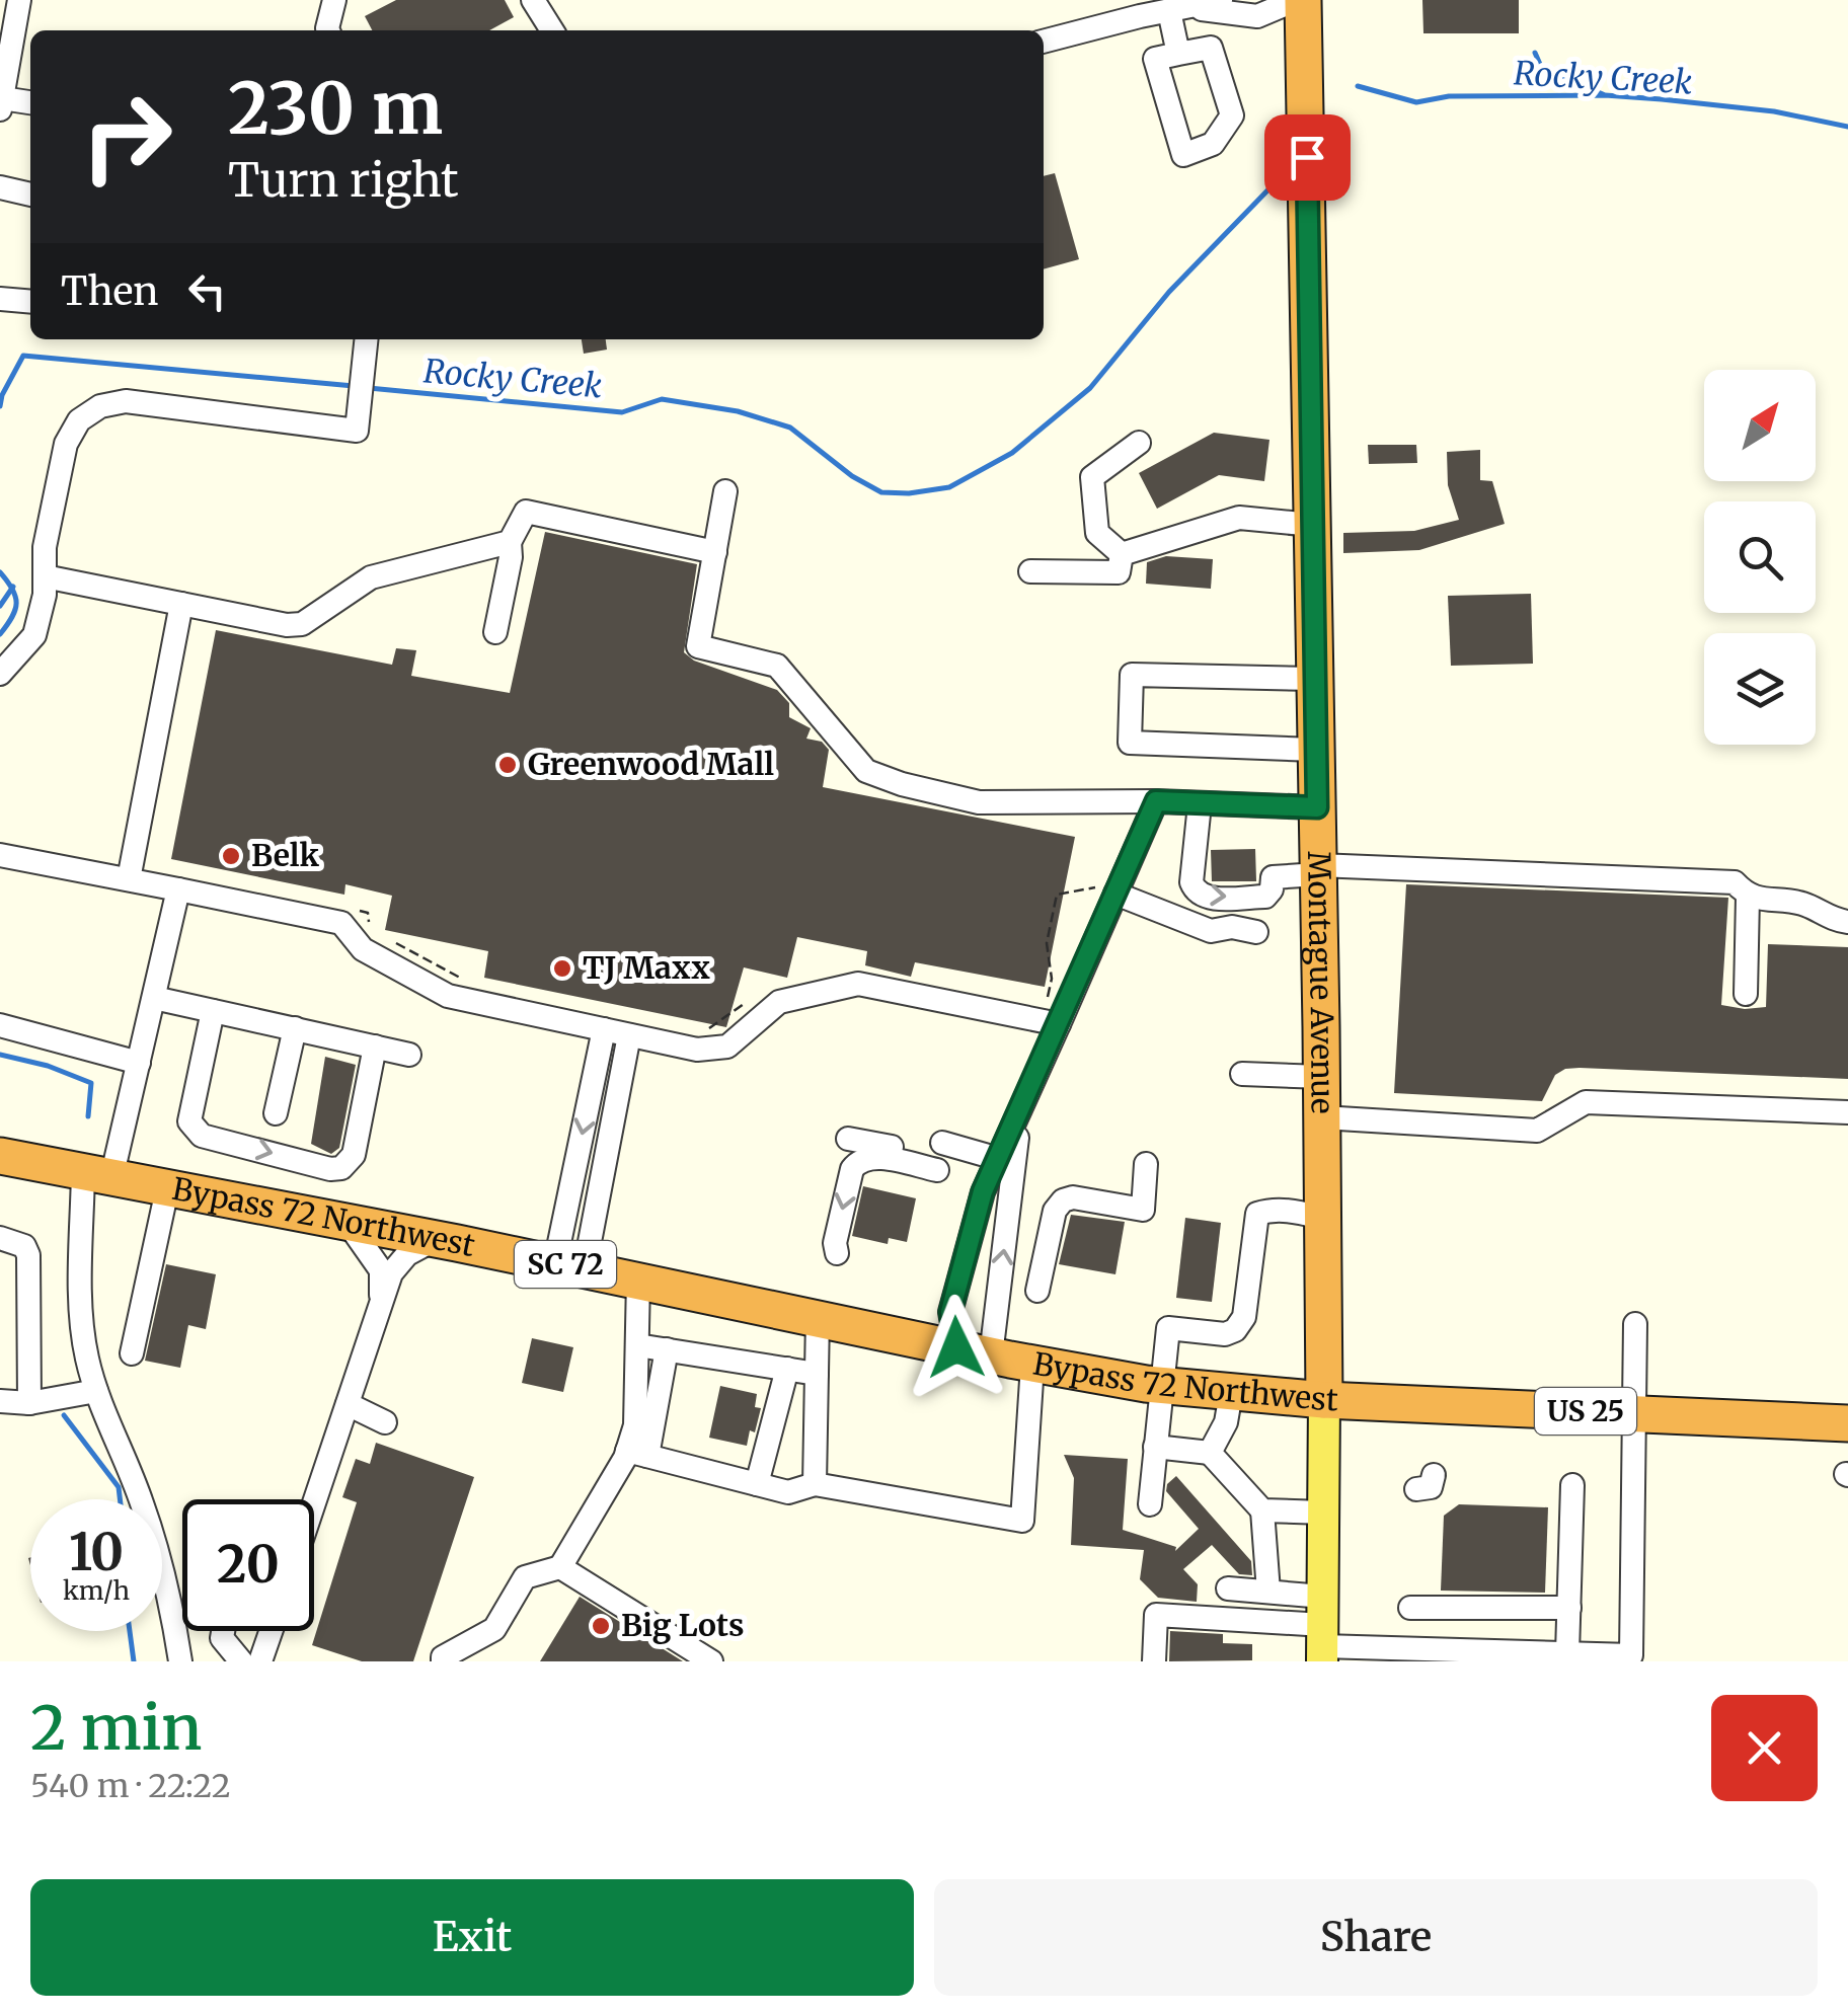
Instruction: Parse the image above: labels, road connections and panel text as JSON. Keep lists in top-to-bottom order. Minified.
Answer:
{"streets":{"highway":["Montague Avenue","Bypass 72 Northwest","SC 72","US 25"]},"crossings":[["Montague Avenue","Bypass 72 Northwest"]],"water":["Rocky Creek"],"places":["Greenwood Mall","Belk","TJ Maxx","Big Lots"],"north":"top right","page":{"turn":["230 m","Turn right"],"then":"Then","speed":"10 km/h","limit":"20","heading":["2 min","540 m · 22:22"],"buttons":["Exit","Share"]}}
